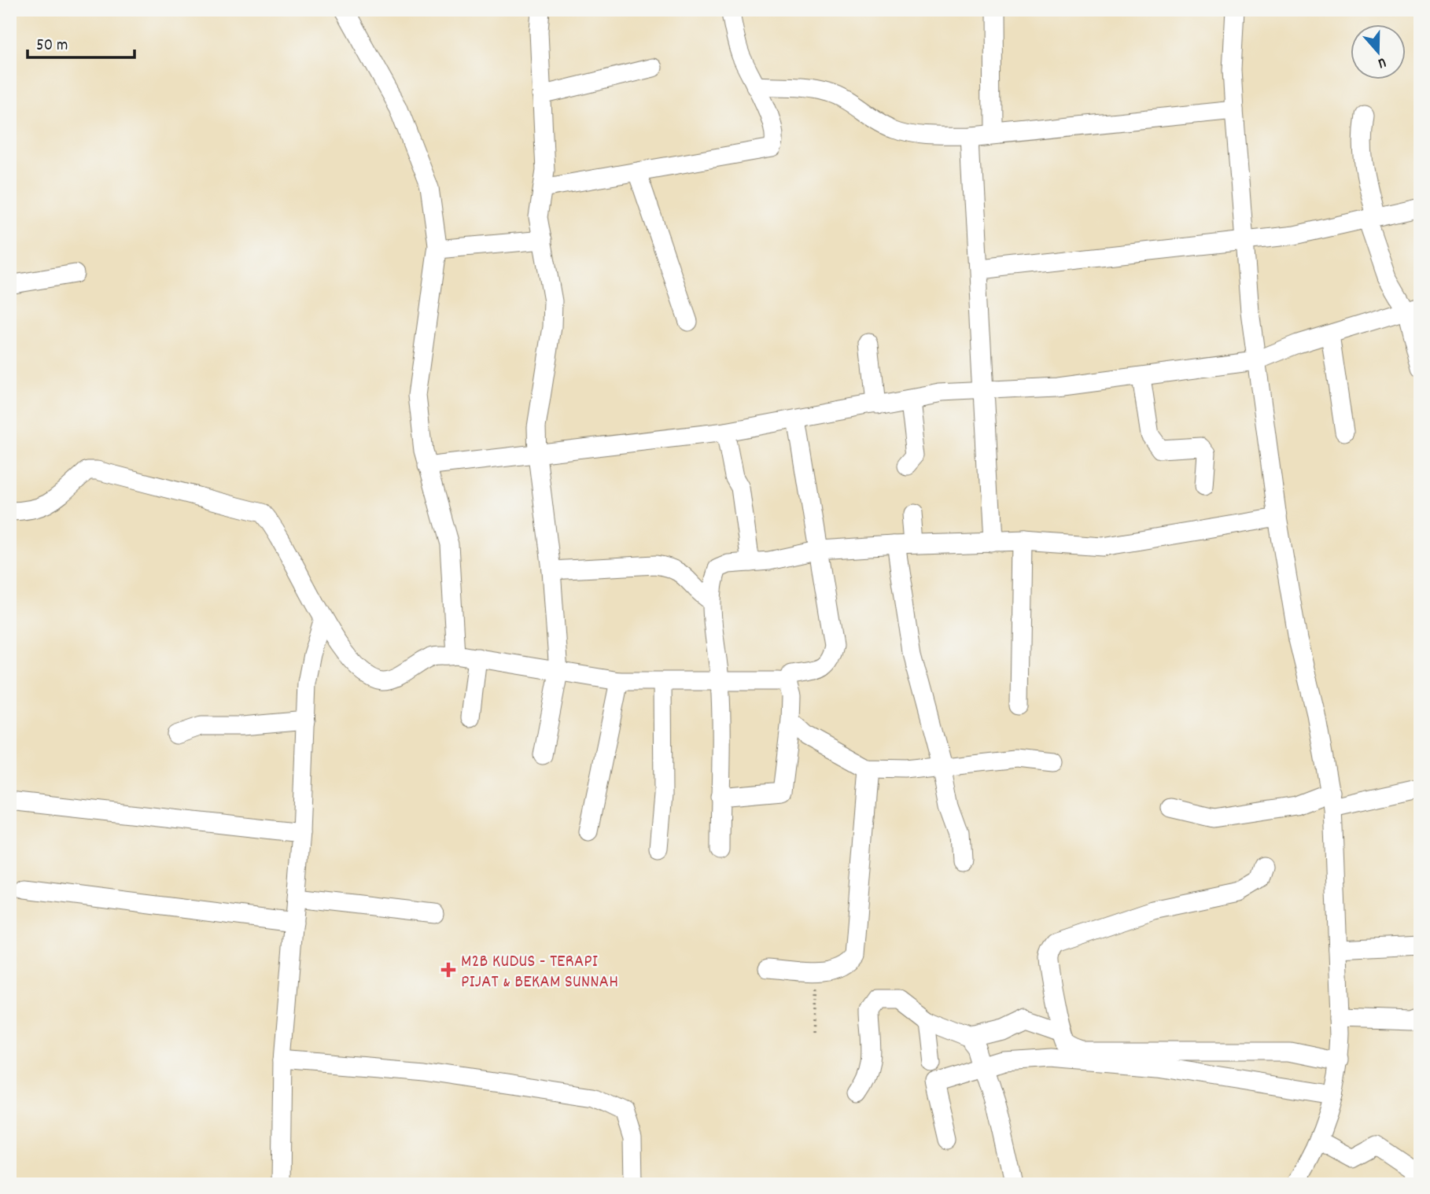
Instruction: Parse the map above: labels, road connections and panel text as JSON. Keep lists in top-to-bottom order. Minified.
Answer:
{"places":{"health":["M2B KUDUS - TERAPI PIJAT & BEKAM SUNNAH"]},"scale_bar":"50 m","north":"bottom"}
